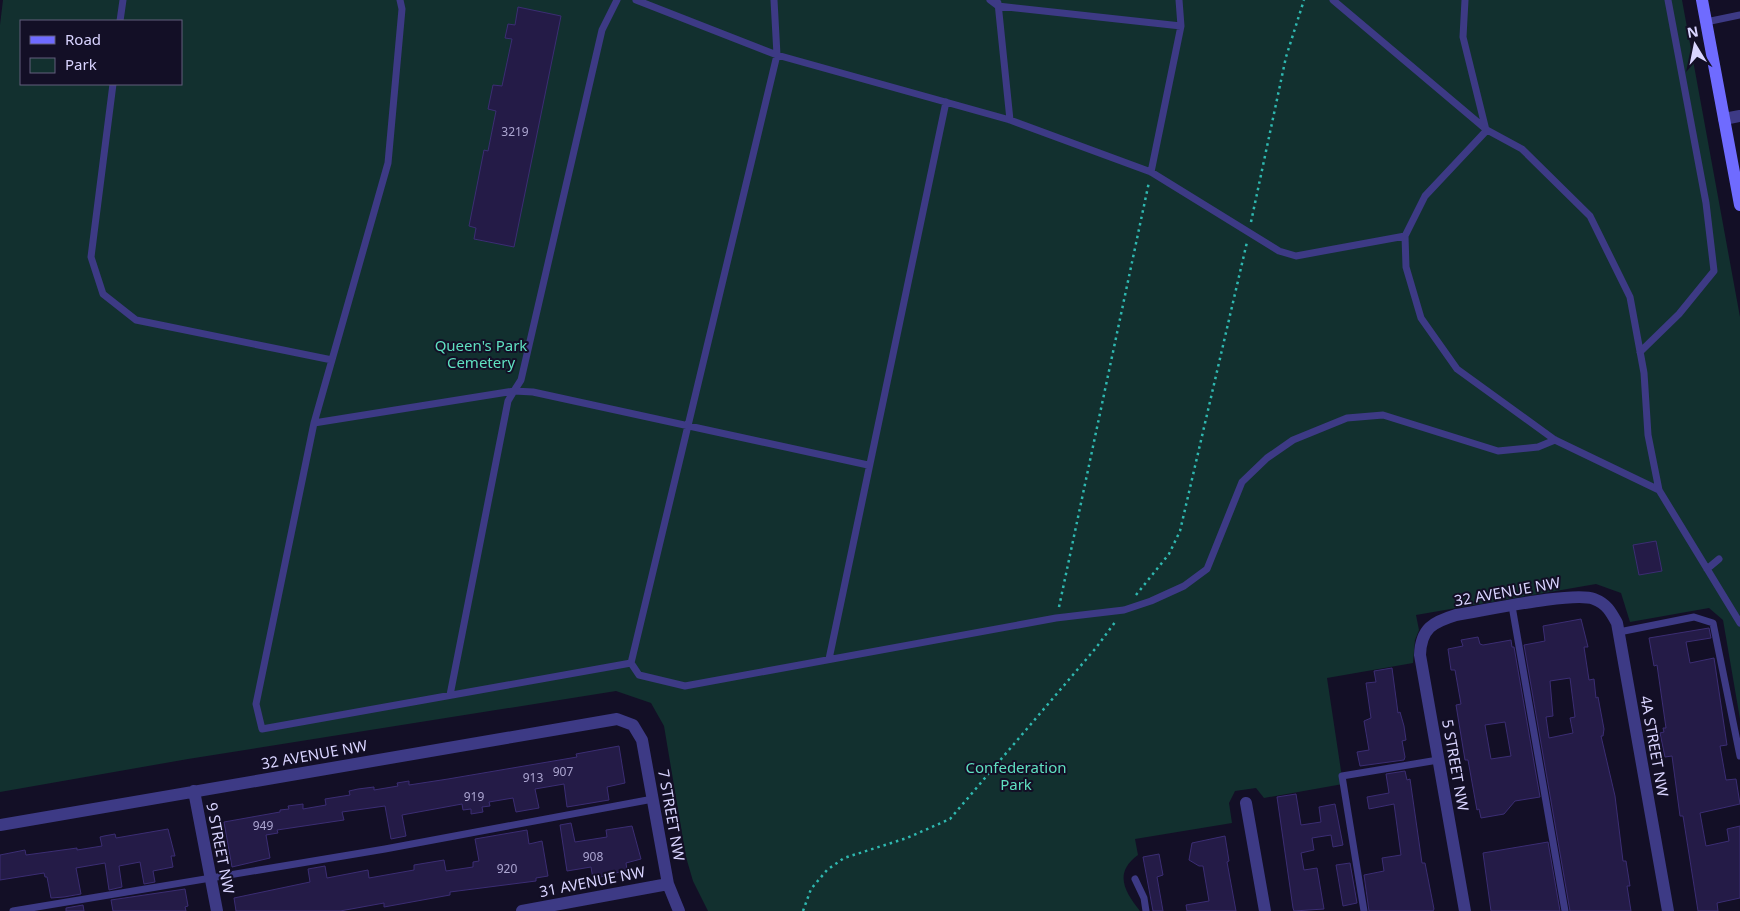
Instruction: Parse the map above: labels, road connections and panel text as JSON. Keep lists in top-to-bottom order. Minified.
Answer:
{"streets":{"street":["32 AVENUE NW","4A STREET NW","5 STREET NW","7 STREET NW","9 STREET NW","31 AVENUE NW"]},"crossings":[["32 AVENUE NW","4A STREET NW"],["32 AVENUE NW","5 STREET NW"],["32 AVENUE NW","7 STREET NW"],["32 AVENUE NW","9 STREET NW"],["7 STREET NW","31 AVENUE NW"]],"parks":["Queen's Park Cemetery","Confederation Park"],"house_numbers":["3219","907","913","919","949","908","920"],"legend":["Road","Park"],"north":"top"}
